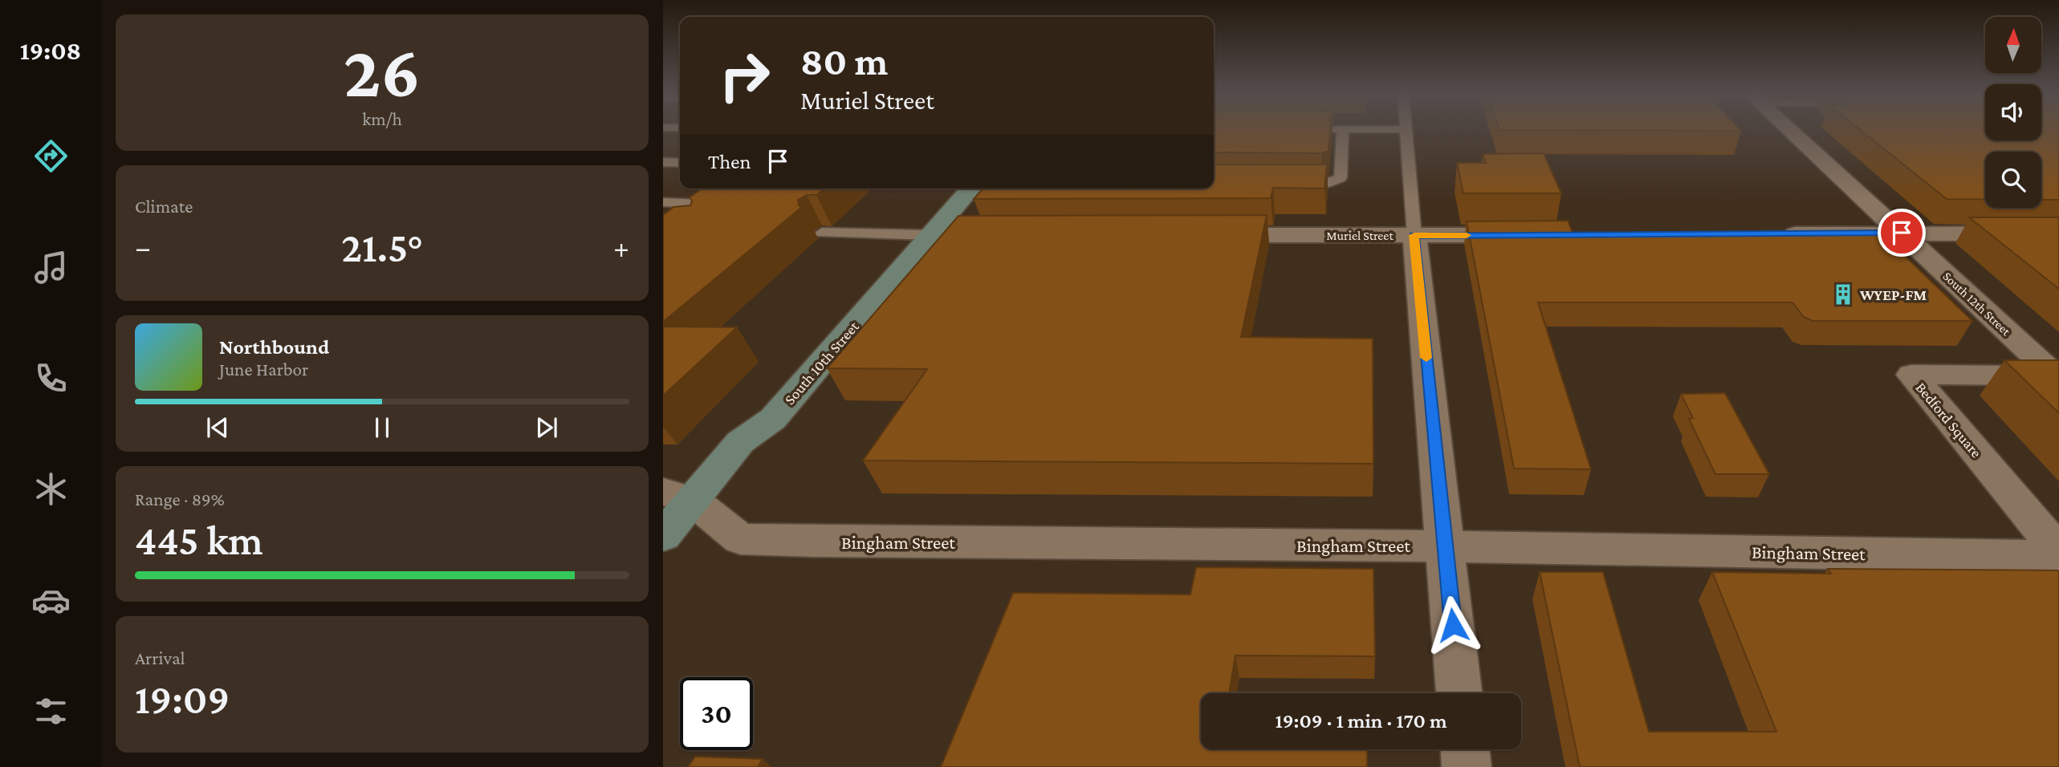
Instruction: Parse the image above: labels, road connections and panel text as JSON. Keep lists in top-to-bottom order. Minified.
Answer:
{"streets":{"main road":["South 10th Street"],"street":["Muriel Street","South 12th Street","Bedford Square","Bingham Street"]},"crossings":[["South 12th Street","Bedford Square"],["South 10th Street","Bingham Street"]],"places":{"building":["WYEP-FM"]},"north":"top","page":{"tabs":"19:08","tile":[["26","km/h"],"Climate",["Range · 89%","445 km"],["Arrival","19:09"]],"turn":["80 m","Muriel Street"],"then":"Then","heat":["−","21.5°","+"],"song":["Northbound","June Harbor"],"limit":"30","trip":"19:09 · 1 min · 170 m"}}
